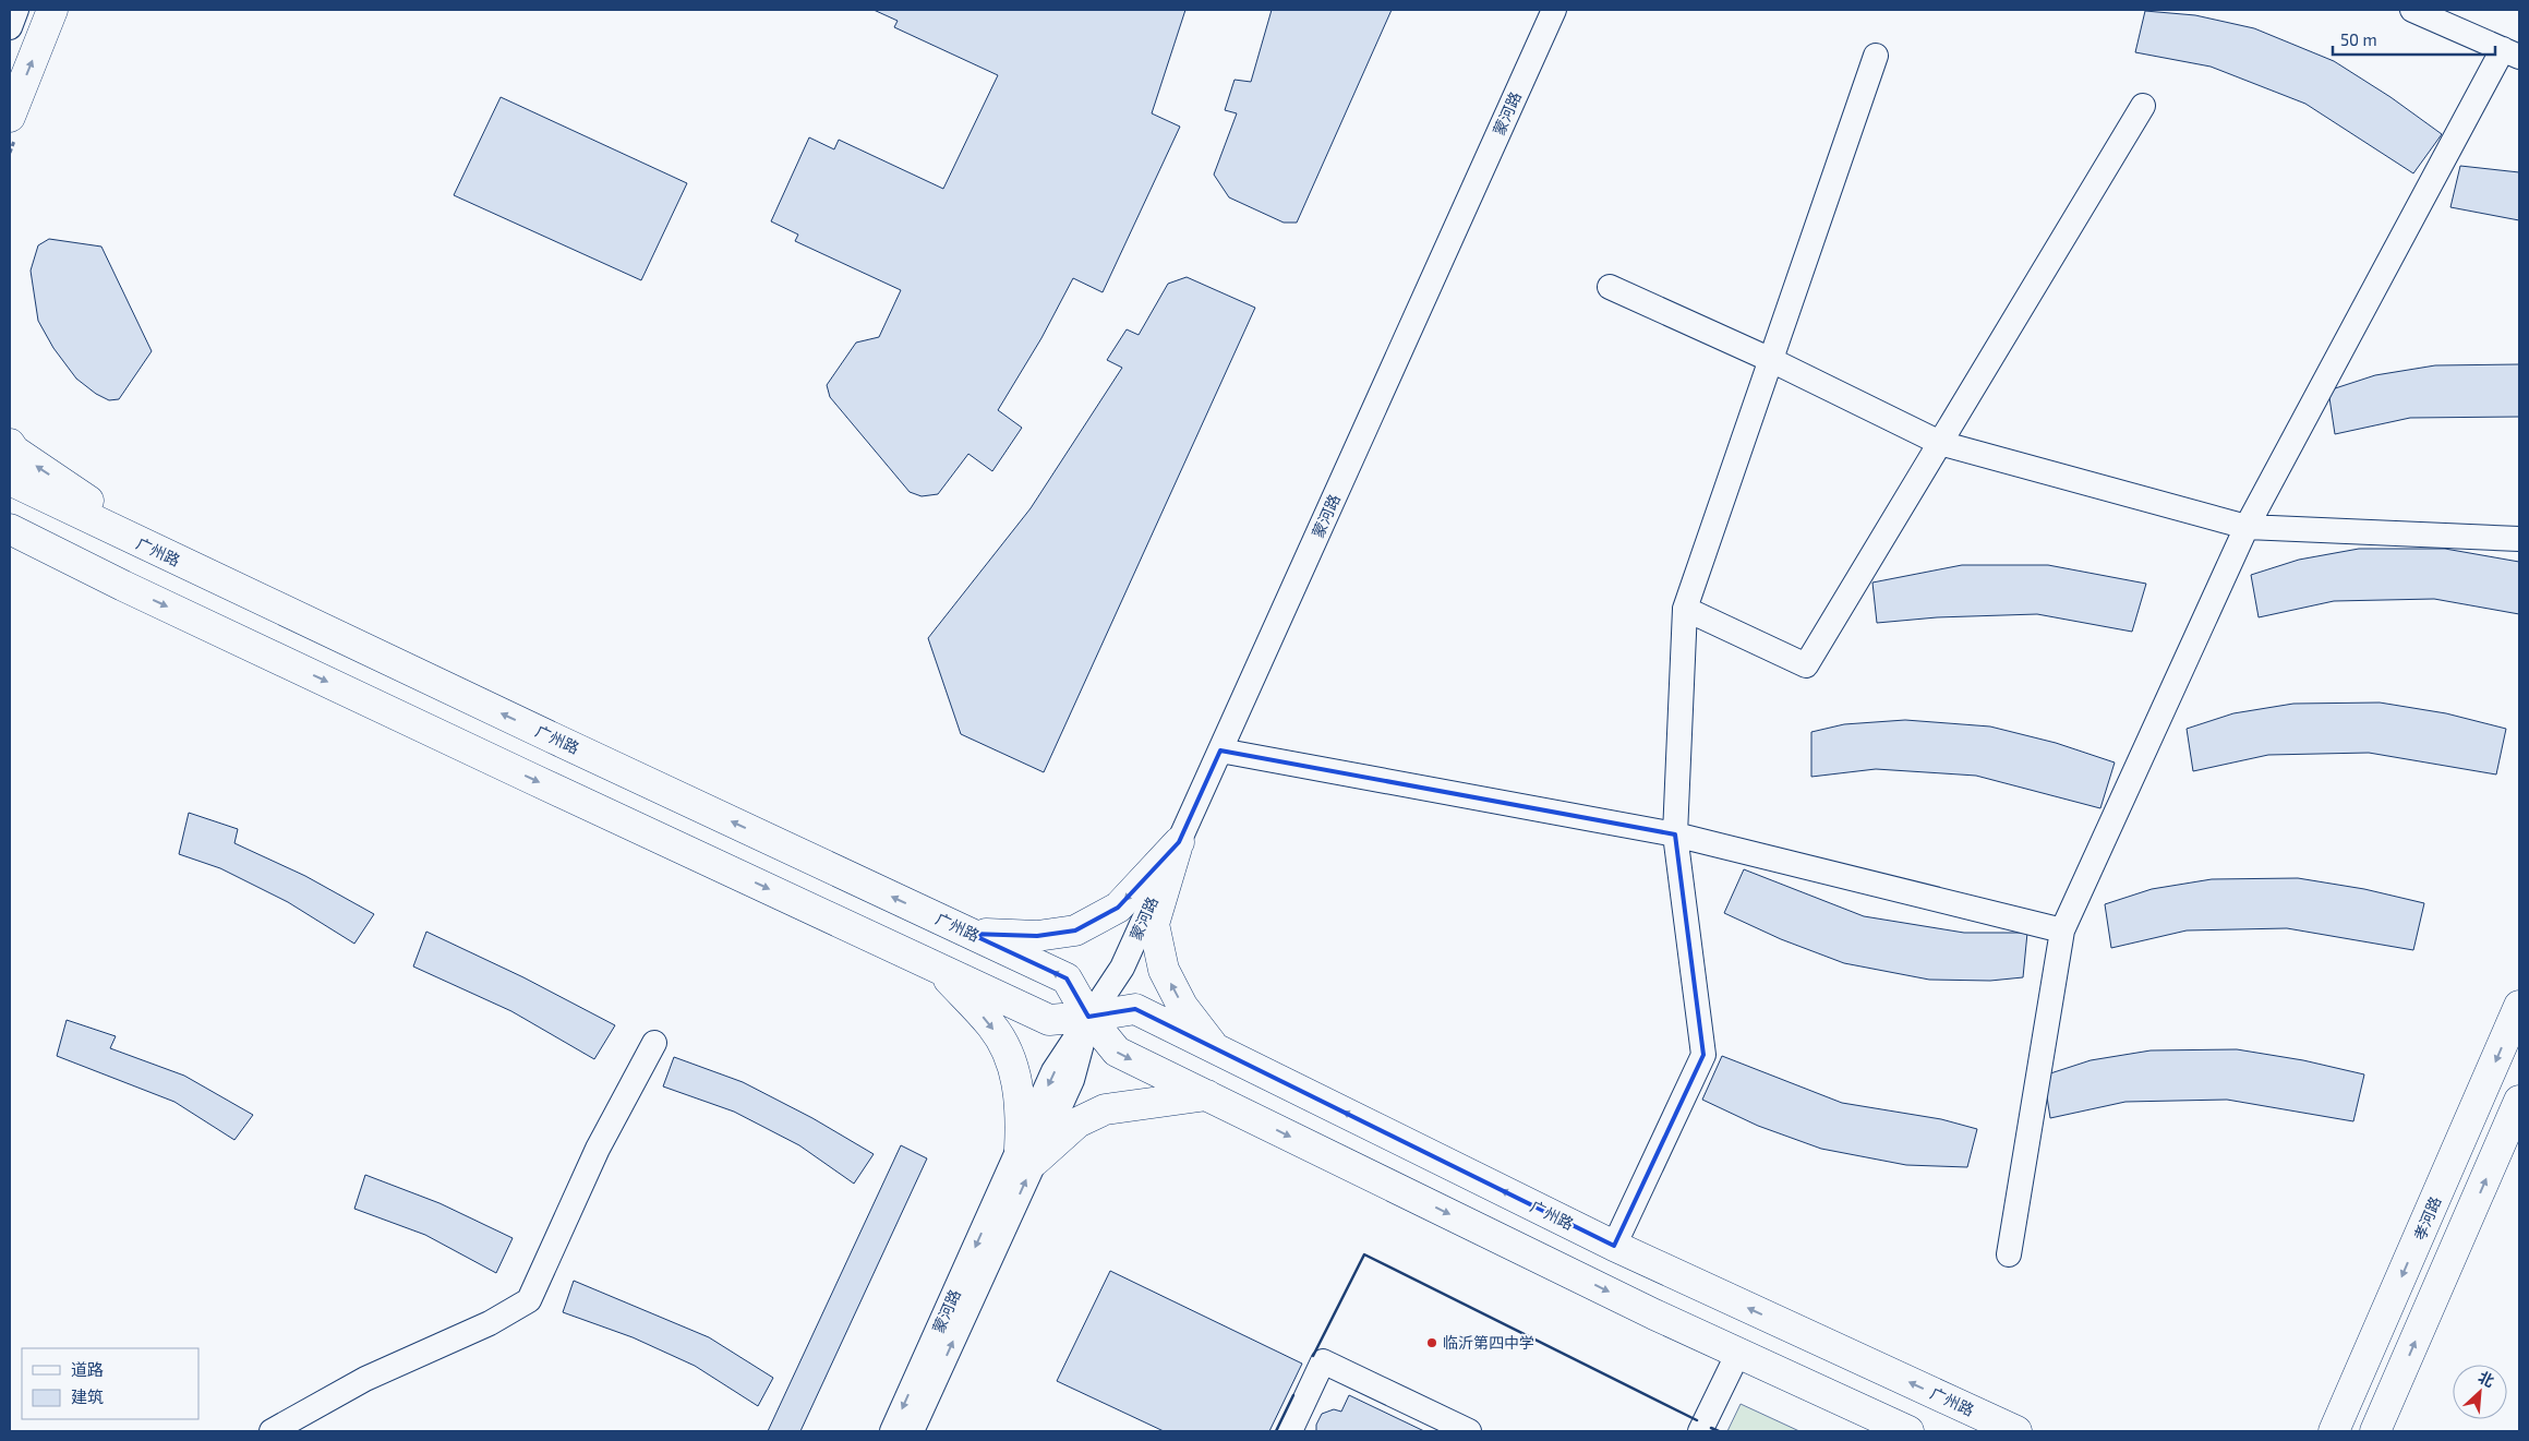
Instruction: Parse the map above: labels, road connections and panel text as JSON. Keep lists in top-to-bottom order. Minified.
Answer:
{"streets":{"main road":["广州路","孝河路"],"street":["蒙河路"]},"crossings":[["蒙河路","广州路"]],"places":["临沂第四中学"],"legend":["道路","建筑"],"scale_bar":"50 m","north":"top right"}
